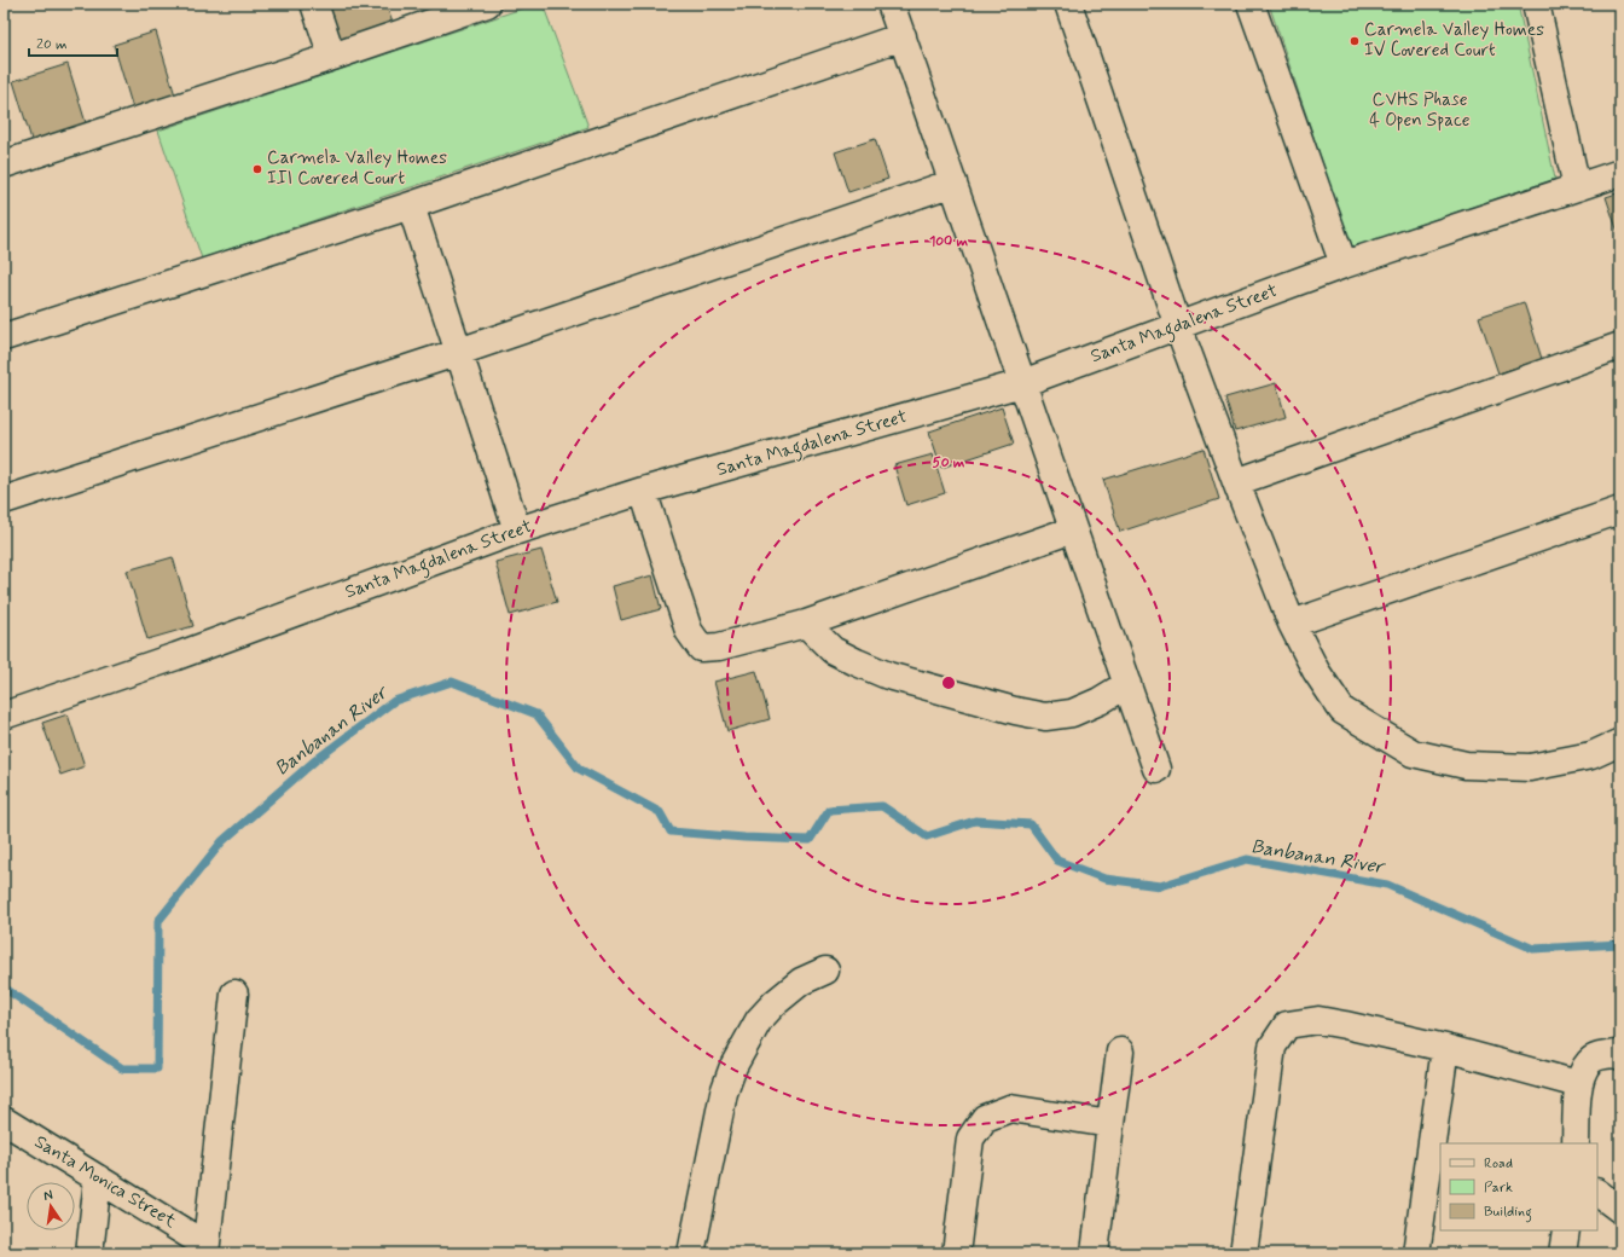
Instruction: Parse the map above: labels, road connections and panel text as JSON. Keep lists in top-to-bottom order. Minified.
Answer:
{"streets":{"street":["Santa Magdalena Street","Santa Monica Street"]},"water":["Banbanan River"],"parks":["CVHS Phase 4 Open Space"],"places":["Carmela Valley Homes IV Covered Court","Carmela Valley Homes III Covered Court"],"legend":["Road","Park","Building"],"scale_bar":"20 m","north":"top","rings":["100 m","50 m"]}
